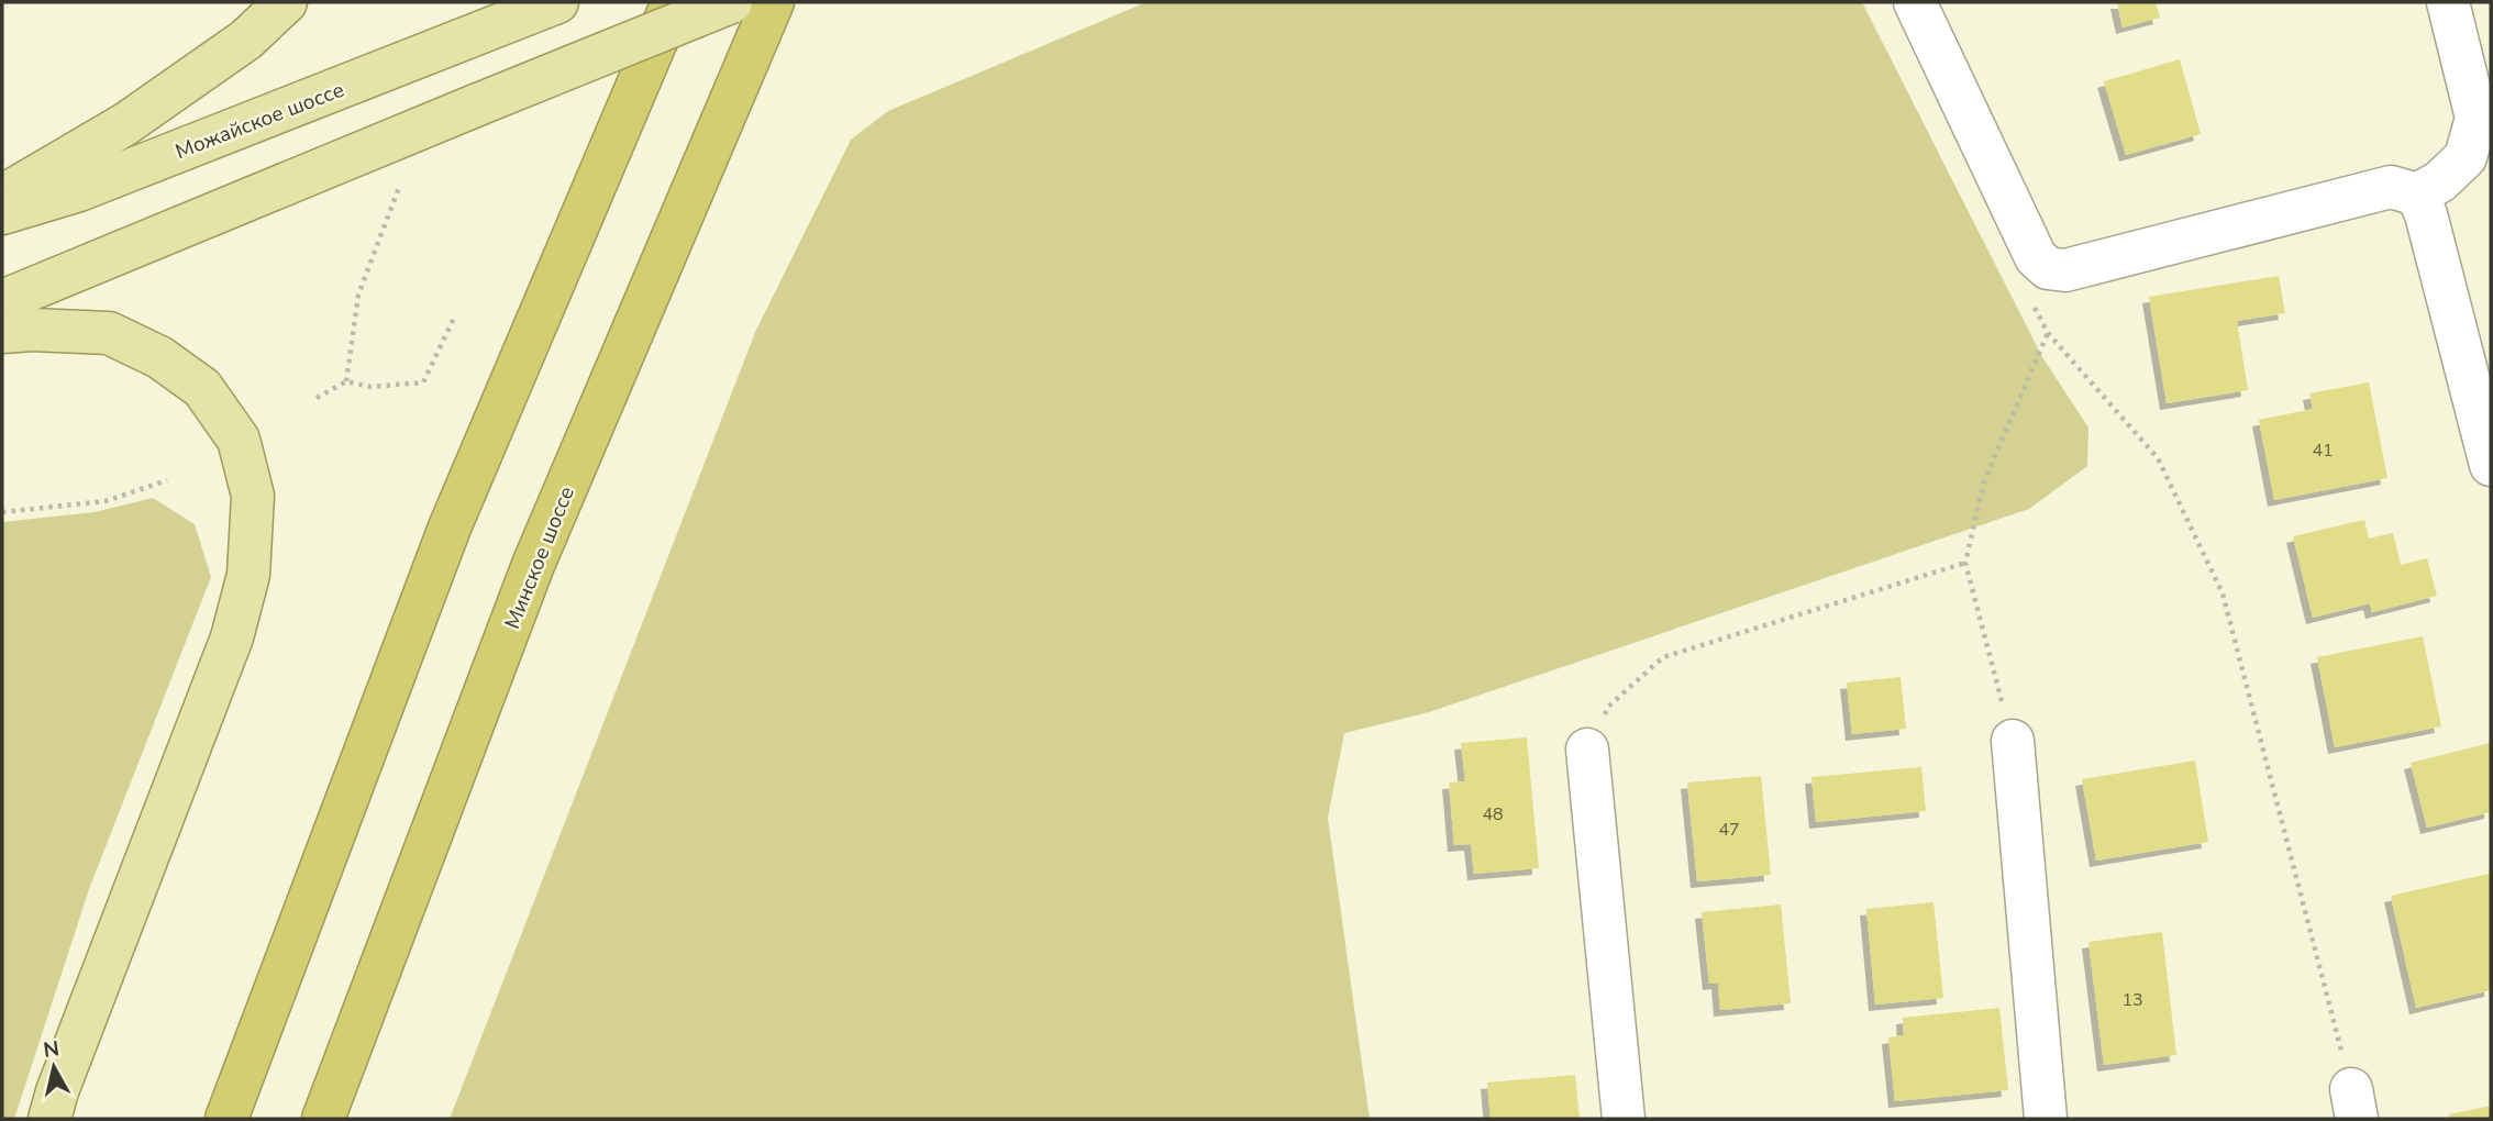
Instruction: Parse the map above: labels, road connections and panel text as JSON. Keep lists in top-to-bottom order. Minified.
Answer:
{"streets":{"highway":["Минское шоссе"],"main road":["Можайское шоссе"]},"house_numbers":["41","48","47","13"],"north":"top"}
